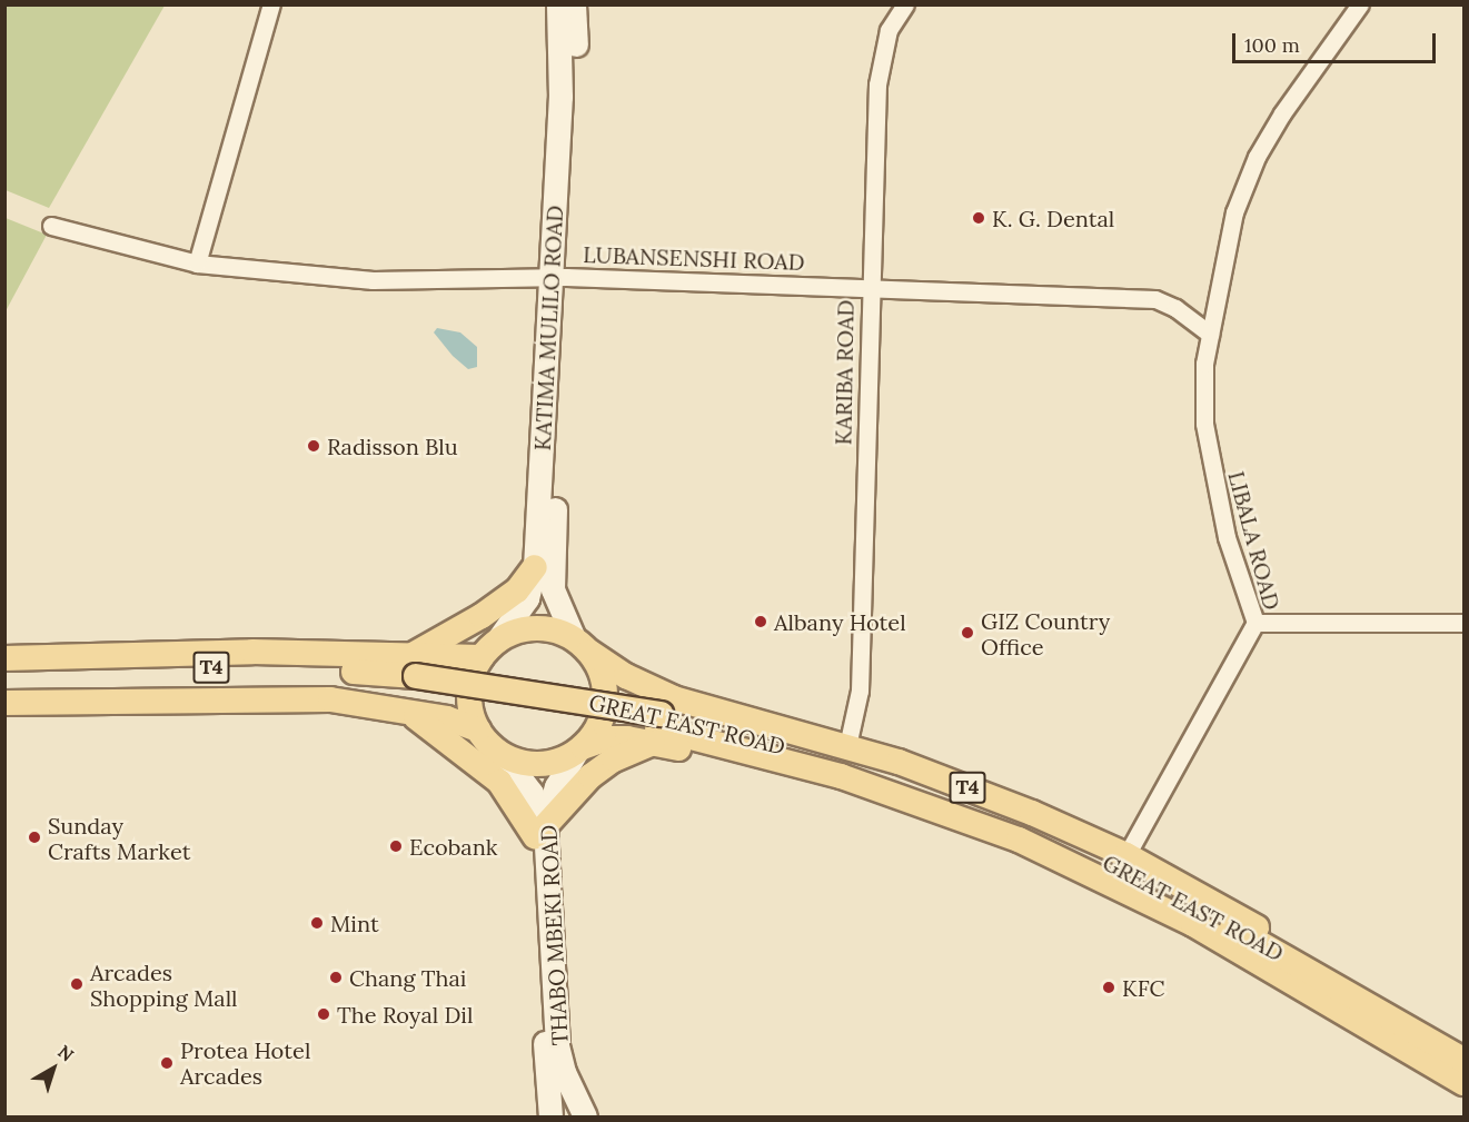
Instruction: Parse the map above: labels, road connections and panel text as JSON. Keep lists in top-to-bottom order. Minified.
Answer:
{"streets":{"main road":["KATIMA MULILO ROAD","T4","GREAT EAST ROAD","THABO MBEKI ROAD"],"street":["LUBANSENSHI ROAD","KARIBA ROAD","LIBALA ROAD"]},"crossings":[["LUBANSENSHI ROAD","KATIMA MULILO ROAD"],["LUBANSENSHI ROAD","KARIBA ROAD"],["LUBANSENSHI ROAD","LIBALA ROAD"],["KATIMA MULILO ROAD","GREAT EAST ROAD"],["KATIMA MULILO ROAD","THABO MBEKI ROAD"],["KARIBA ROAD","GREAT EAST ROAD"],["LIBALA ROAD","GREAT EAST ROAD"],["GREAT EAST ROAD","THABO MBEKI ROAD"]],"places":["K. G. Dental","Radisson Blu","Albany Hotel","GIZ Country Office","Sunday Crafts Market","Ecobank","Mint","Chang Thai","Arcades Shopping Mall","KFC","The Royal Dil","Protea Hotel Arcades"],"scale_bar":"100 m","north":"top right"}
